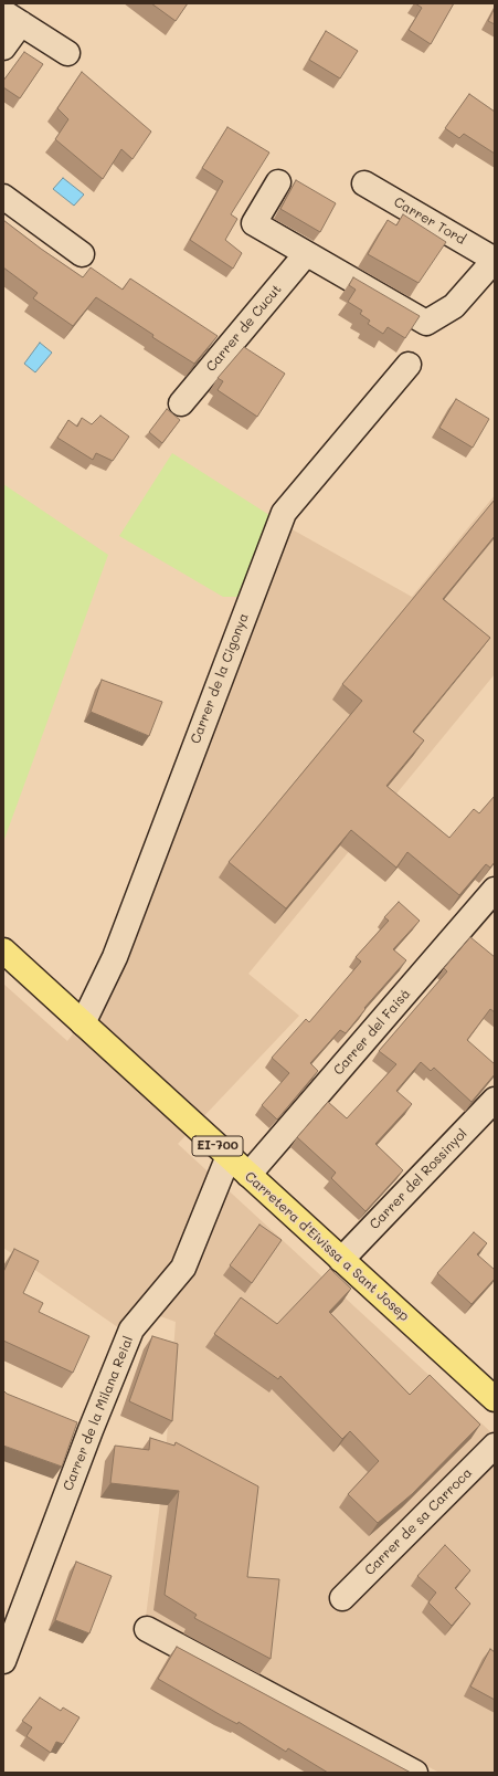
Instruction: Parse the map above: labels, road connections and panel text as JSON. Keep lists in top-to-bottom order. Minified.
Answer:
{"streets":{"main road":["EI-700","Carretera d'Eivissa a Sant Josep"],"street":["Carrer Tord","Carrer de Cucut","Carrer de la Cigonya","Carrer del Faisá","Carrer del Rossinyol","Carrer de la Milana Reial","Carrer de sa Carroca"]},"crossings":[["Carrer de la Cigonya","Carretera d'Eivissa a Sant Josep"],["Carrer del Faisá","Carretera d'Eivissa a Sant Josep"],["Carrer del Rossinyol","Carretera d'Eivissa a Sant Josep"],["Carretera d'Eivissa a Sant Josep","Carrer de la Milana Reial"]]}
